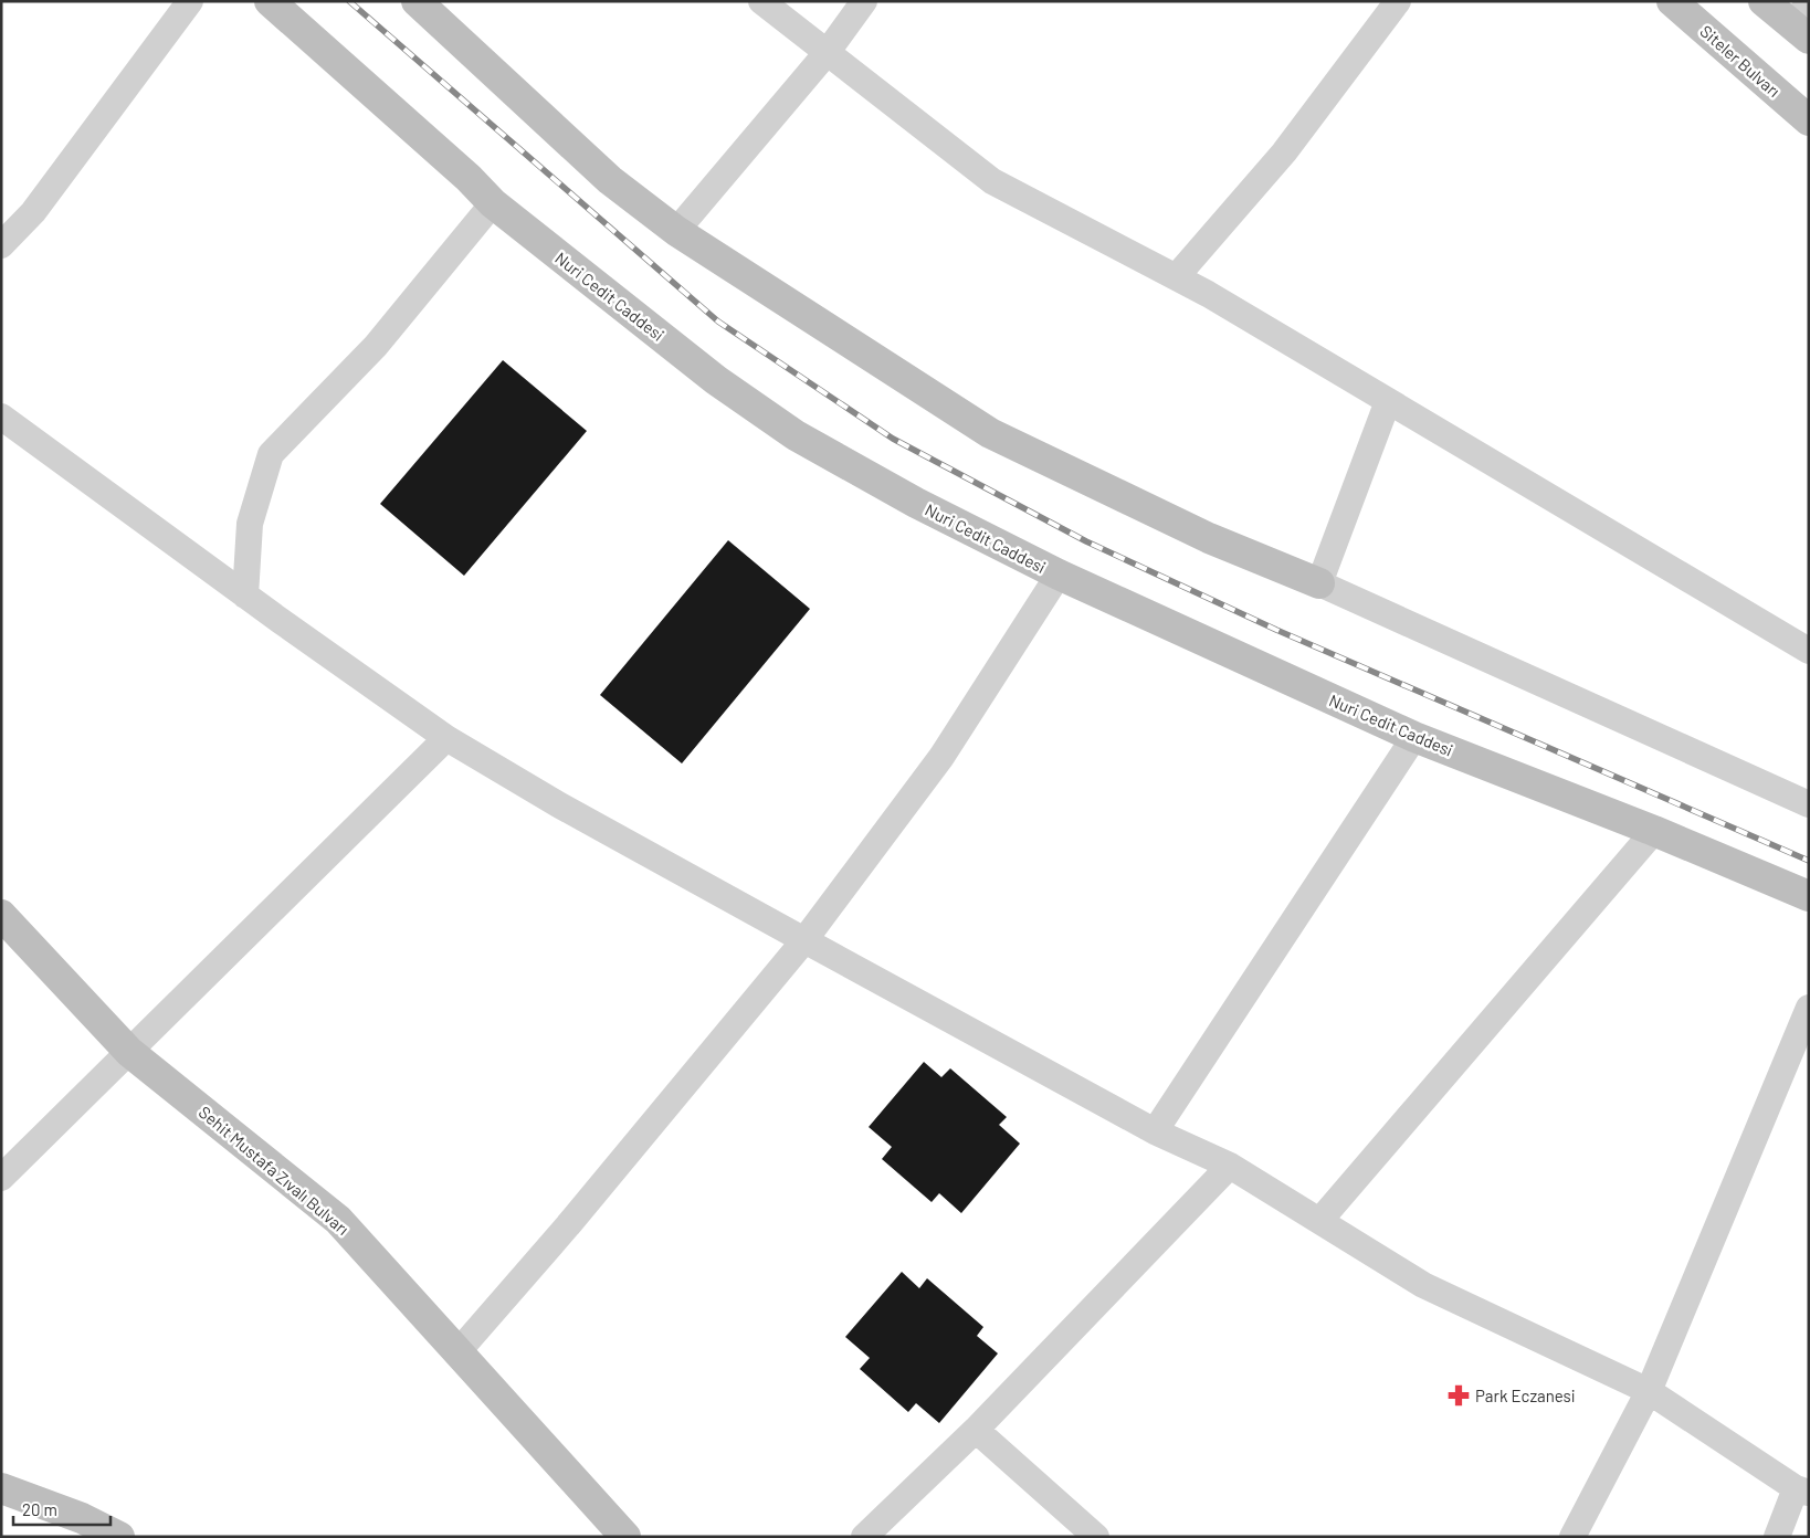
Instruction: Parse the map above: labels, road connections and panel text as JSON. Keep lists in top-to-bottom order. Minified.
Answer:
{"streets":{"street":["Siteler Bulvarı","Nuri Cedit Caddesi","Sehit Mustafa Zıvalı Bulvarı"]},"places":{"pharmacy":["Park Eczanesi"]},"scale_bar":"20 m"}
